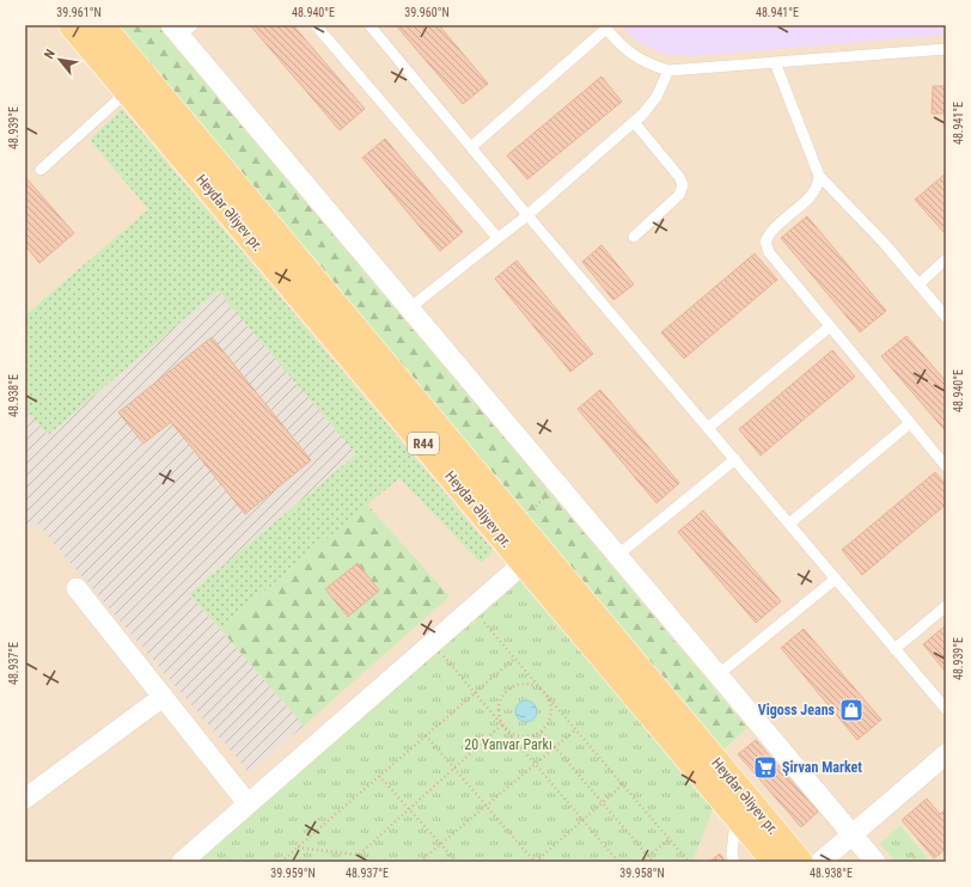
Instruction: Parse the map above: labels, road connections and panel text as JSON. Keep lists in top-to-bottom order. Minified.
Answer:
{"streets":{"main road":["Heydər Əliyev pr.","R44"]},"parks":["20 Yanvar Parkı"],"places":{"shop":["Vigoss Jeans"],"supermarket":["Şirvan Market"]},"north":"top left","coordinates":["39.961°N","48.940°E","39.960°N","48.941°E","48.939°E","48.938°E","48.937°E","39.959°N","39.958°N"]}
